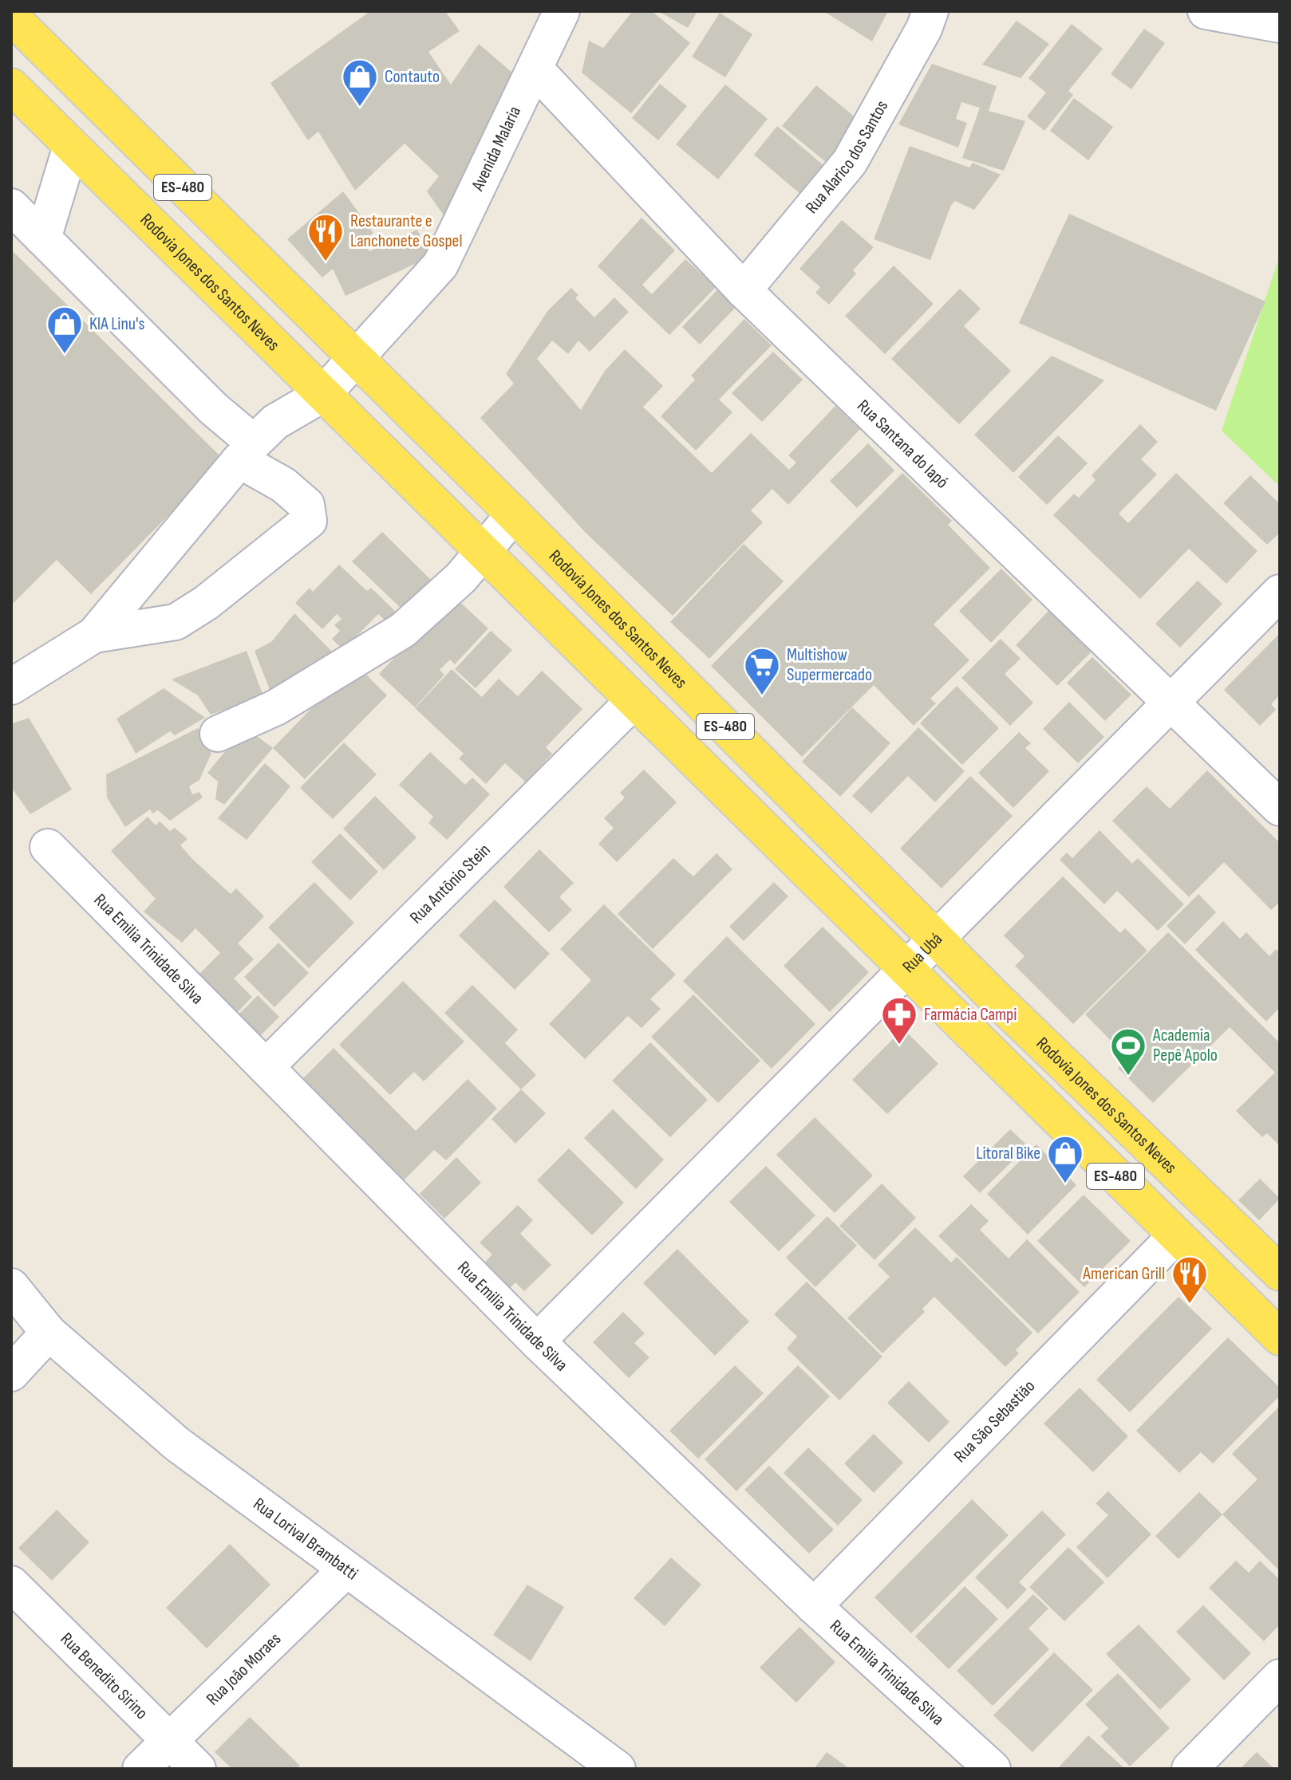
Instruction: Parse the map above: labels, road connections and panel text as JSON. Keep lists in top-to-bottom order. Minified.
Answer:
{"streets":{"main road":["ES-480","Rodovia Jones dos Santos Neves"],"street":["Avenida Malaria","Rua Alarico dos Santos","Rua Santana do Iapó","Rua Antônio Stein","Rua Emilia Trinidade Silva","Rua Ubá","Rua São Sebastião","Rua Lorival Brambatti","Rua João Moraes","Rua Benedito Sirino"]},"crossings":[["Avenida Malaria","Rodovia Jones dos Santos Neves"],["Avenida Malaria","Rua Santana do Iapó"],["Rua Alarico dos Santos","Rua Santana do Iapó"],["Rodovia Jones dos Santos Neves","Rua Antônio Stein"],["Rodovia Jones dos Santos Neves","Rua Ubá"],["Rodovia Jones dos Santos Neves","Rua São Sebastião"],["Rua Santana do Iapó","Rua Ubá"],["Rua Antônio Stein","Rua Emilia Trinidade Silva"],["Rua Emilia Trinidade Silva","Rua Ubá"],["Rua Emilia Trinidade Silva","Rua São Sebastião"],["Rua Lorival Brambatti","Rua João Moraes"],["Rua João Moraes","Rua Benedito Sirino"]],"places":{"shop":["Contauto","KIA Linu's","Litoral Bike"],"restaurant":["Restaurante e Lanchonete Gospel","American Grill"],"supermarket":["Multishow Supermercado"],"pharmacy":["Farmácia Campi"],"sports":["Academia Pepê Apolo"]}}
